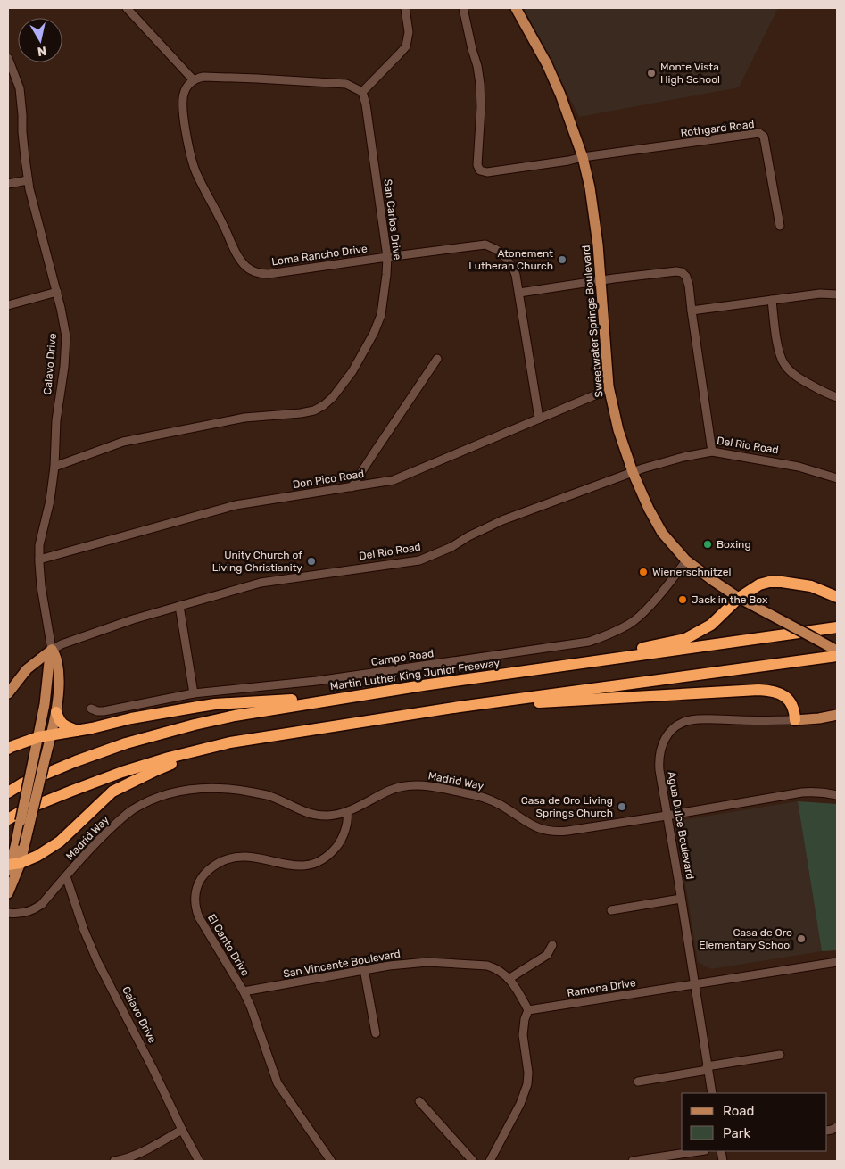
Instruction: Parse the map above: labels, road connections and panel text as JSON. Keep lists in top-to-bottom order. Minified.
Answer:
{"streets":{"highway":["Martin Luther King Junior Freeway"],"main road":["Sweetwater Springs Boulevard","Calavo Drive","Del Rio Road","Agua Dulce Boulevard"],"street":["Rothgard Road","San Carlos Drive","Loma Rancho Drive","Don Pico Road","Campo Road","Madrid Way","El Canto Drive","San Vincente Boulevard","Ramona Drive"]},"crossings":[["Rothgard Road","Sweetwater Springs Boulevard"],["San Carlos Drive","Loma Rancho Drive"],["San Carlos Drive","Calavo Drive"],["Loma Rancho Drive","Don Pico Road"],["Sweetwater Springs Boulevard","Del Rio Road"],["Sweetwater Springs Boulevard","Don Pico Road"],["Sweetwater Springs Boulevard","Campo Road"],["Calavo Drive","Del Rio Road"],["Calavo Drive","Don Pico Road"],["Calavo Drive","Madrid Way"],["Madrid Way","Agua Dulce Boulevard"],["Madrid Way","El Canto Drive"],["Agua Dulce Boulevard","Ramona Drive"],["El Canto Drive","San Vincente Boulevard"],["San Vincente Boulevard","Ramona Drive"]],"places":["Monte Vista High School","Atonement Lutheran Church","Boxing","Unity Church of Living Christianity","Wienerschnitzel","Jack in the Box","Casa de Oro Living Springs Church","Casa de Oro Elementary School"],"legend":["Road","Park"],"north":"bottom"}
